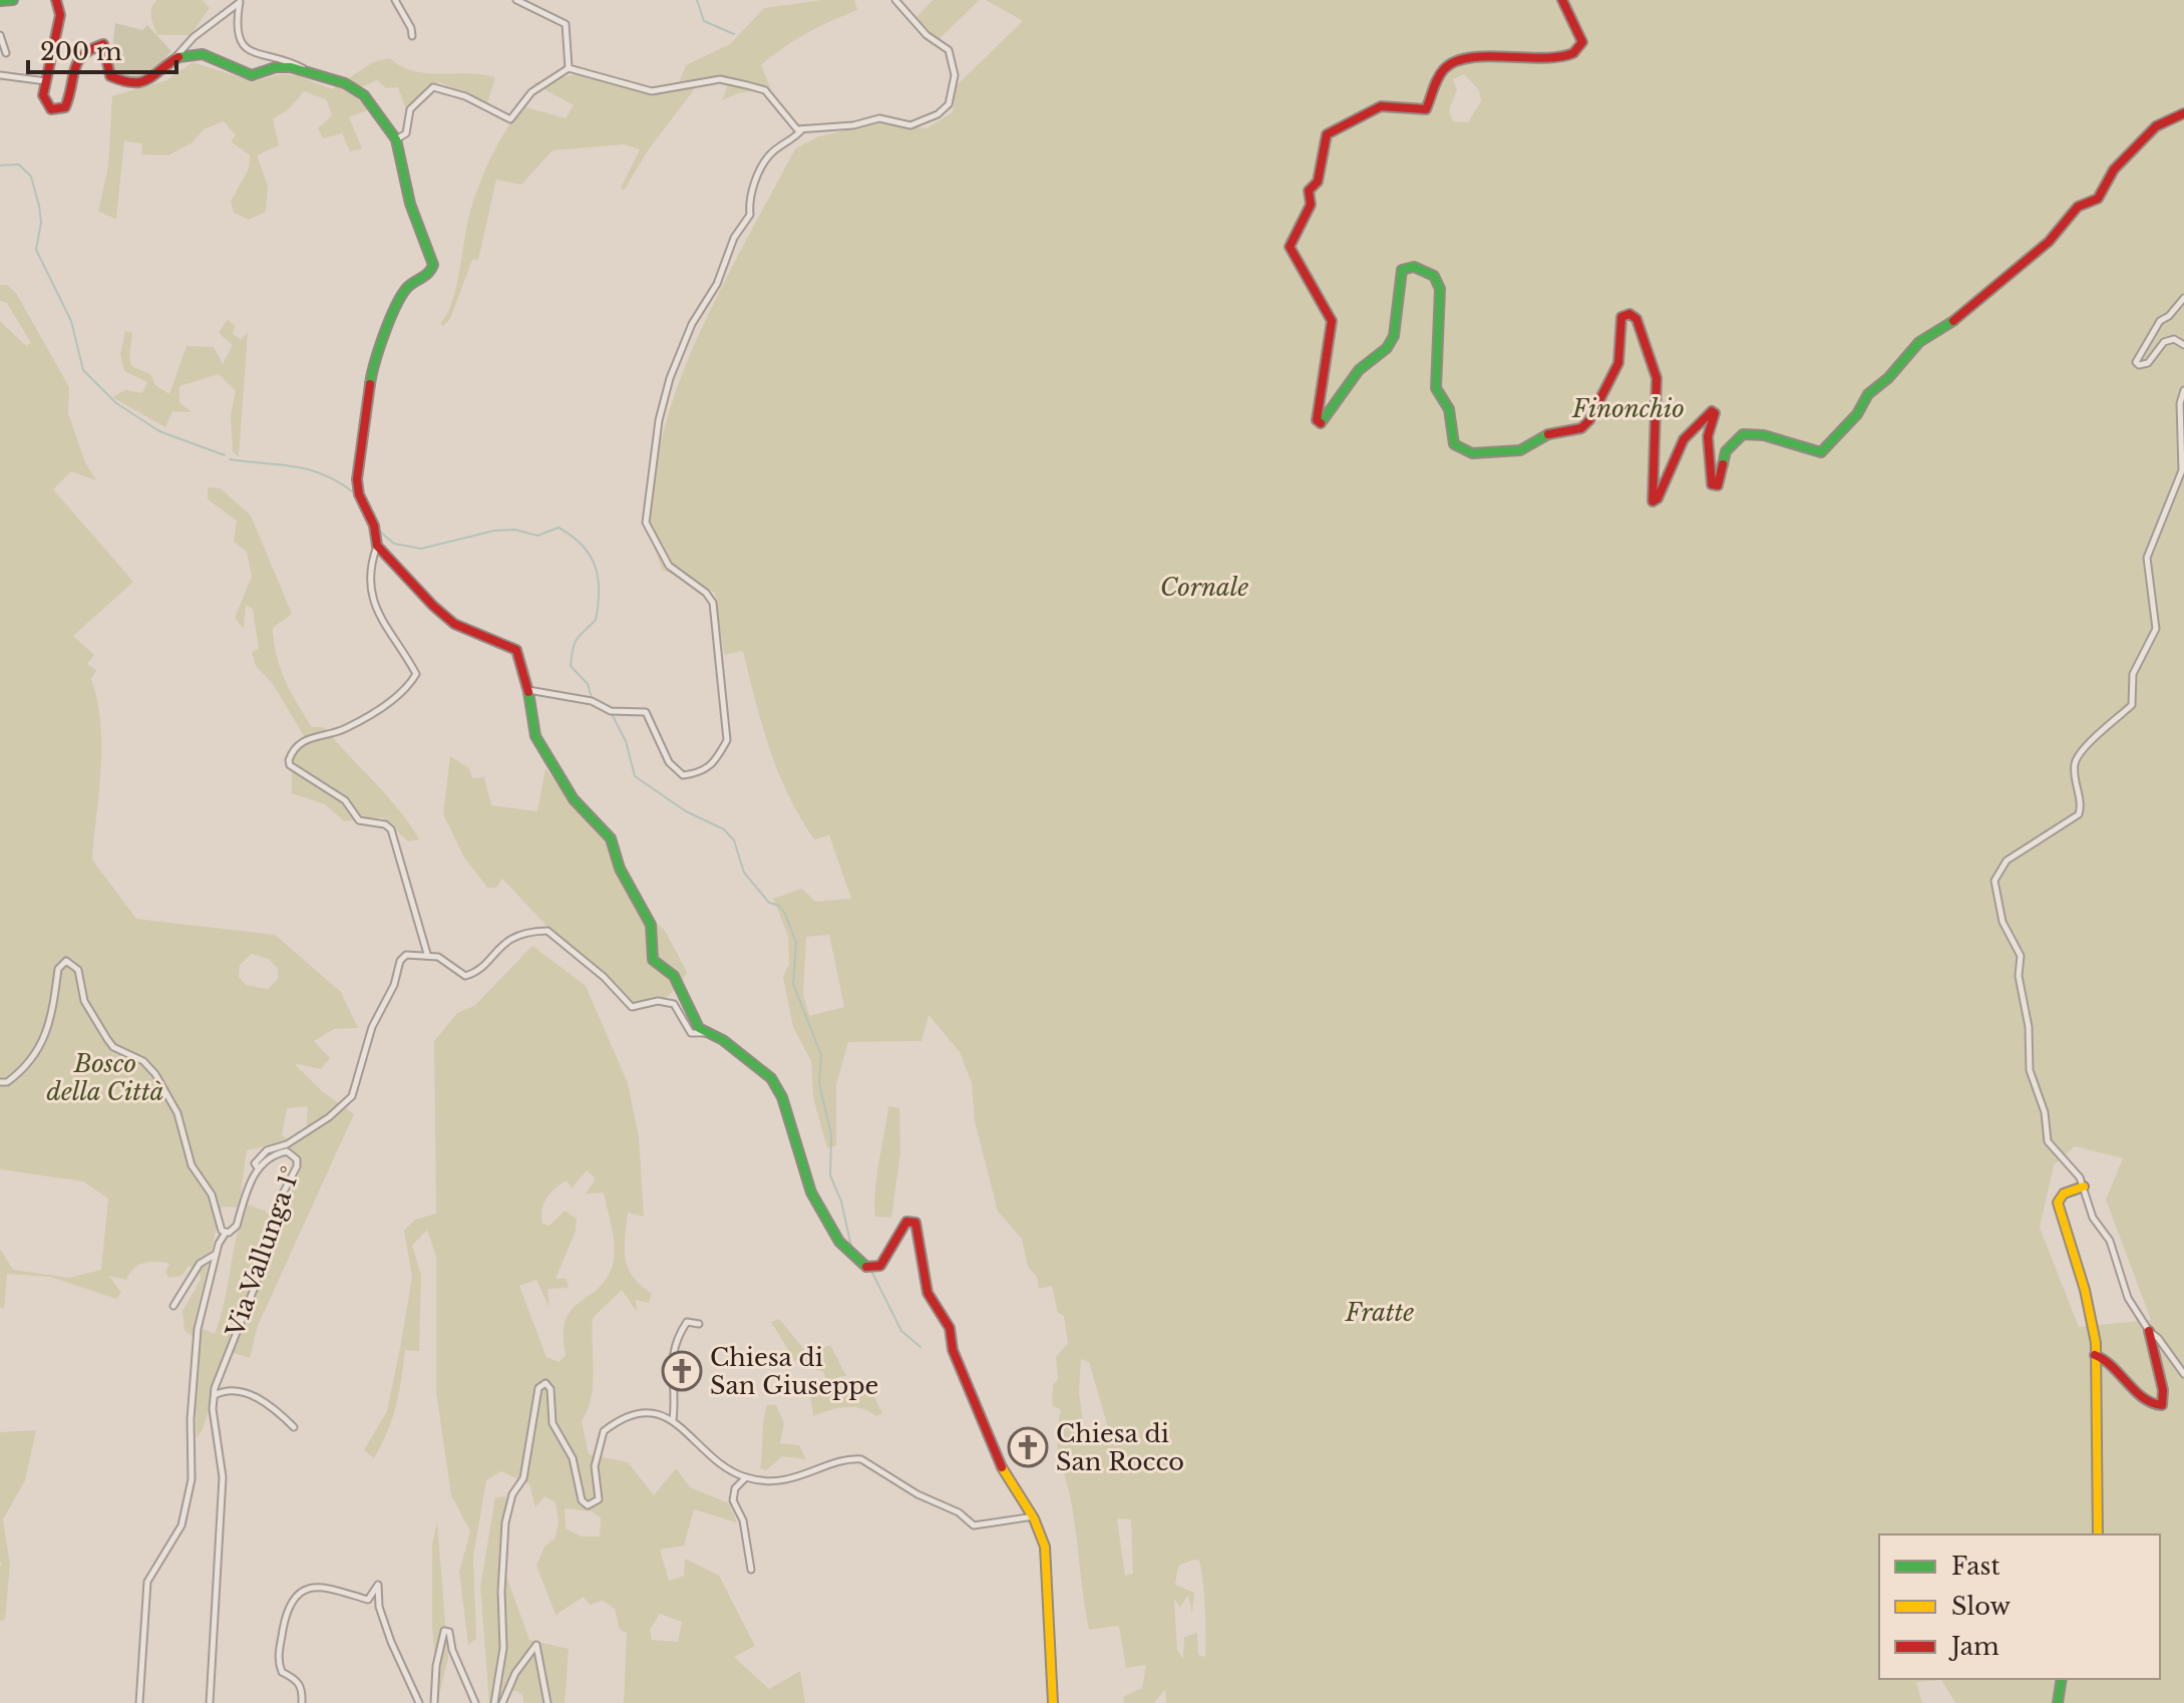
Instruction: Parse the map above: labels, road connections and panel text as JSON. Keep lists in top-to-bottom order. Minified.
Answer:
{"streets":{"street":["Via Vallunga 1°"]},"parks":["Finonchio","Cornale","Bosco della Città","Fratte"],"places":{"church":["Chiesa di San Giuseppe","Chiesa di San Rocco"]},"legend":["Fast","Slow","Jam"],"scale_bar":"200 m"}
